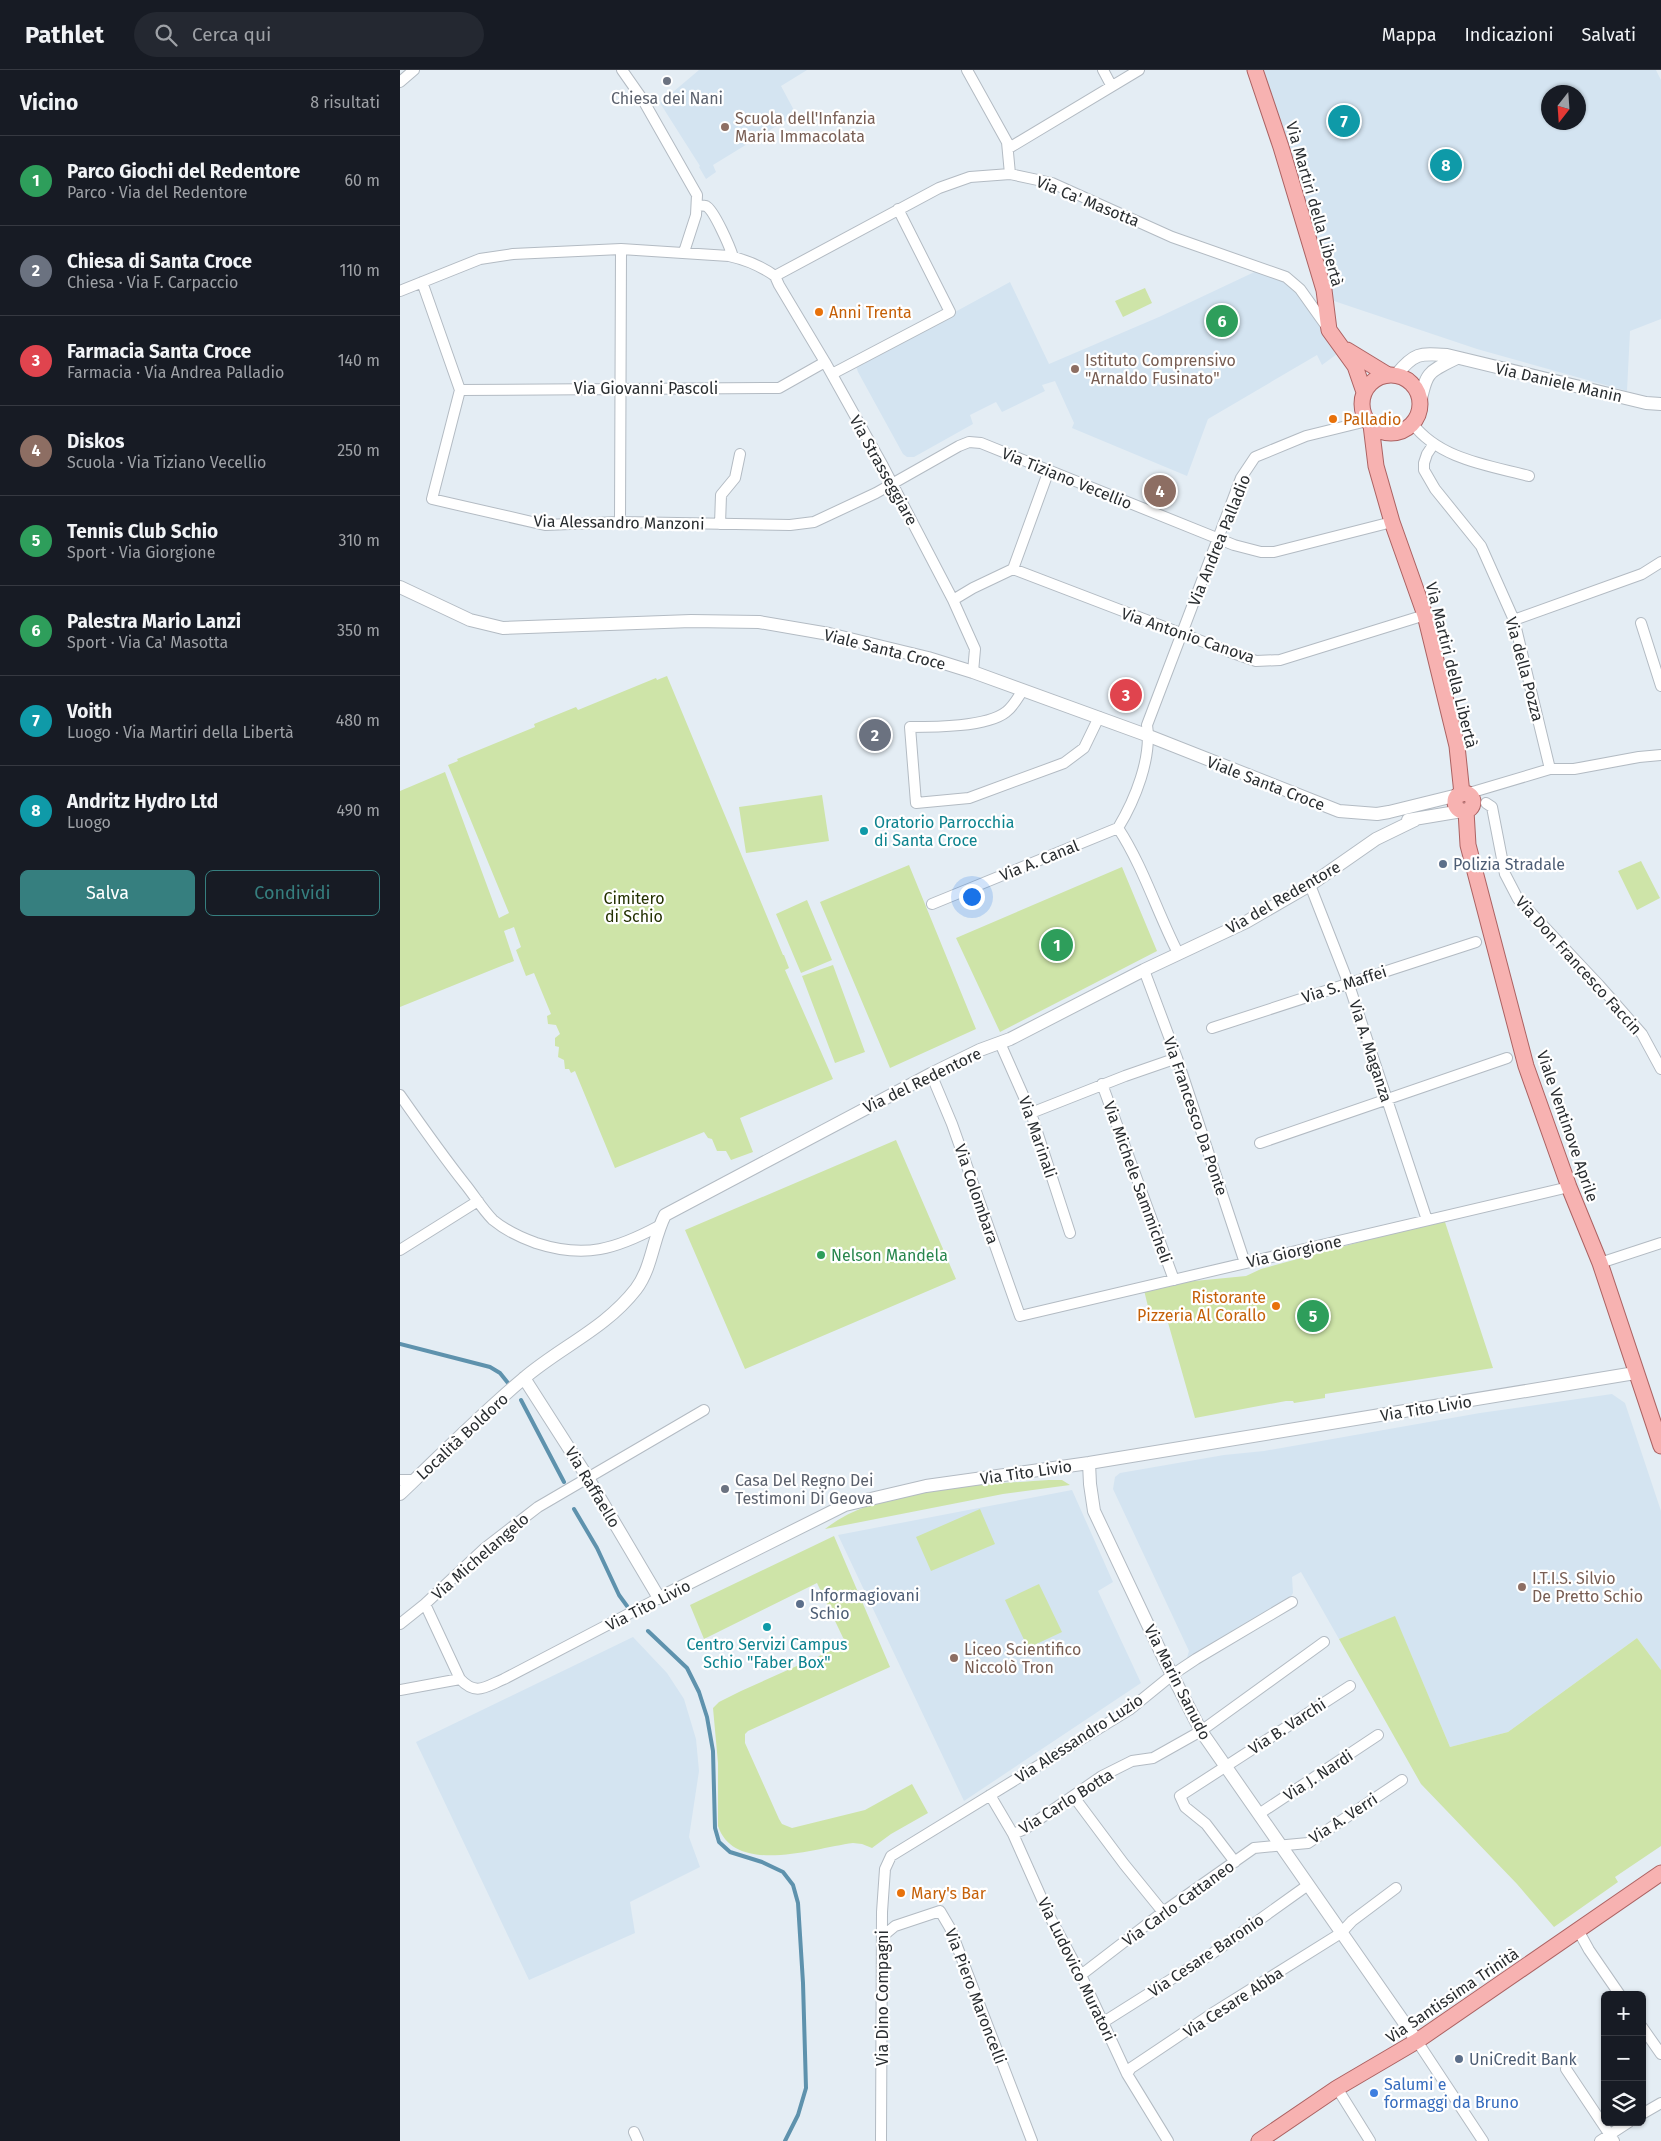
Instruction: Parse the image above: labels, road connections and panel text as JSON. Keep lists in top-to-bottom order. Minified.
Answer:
{"streets":{"main road":["Via Martiri della Libertà","Viale Ventinove Aprile","Via Santissima Trinità"],"street":["Via Ca' Masotta","Via Daniele Manin","Via Giovanni Pascoli","Via Strasseggiare","Via Tiziano Vecellio","Via Alessandro Manzoni","Via Andrea Palladio","Via Antonio Canova","Viale Santa Croce","Via della Pozza","Via A. Canal","Via del Redentore","Via Don Francesco Faccin","Via S. Maffei","Via A. Maganza","Via Francesco Da Ponte","Via Marinali","Via Michele Sammicheli","Via Colombara","Via Giorgione","Via Tito Livio","Località Boldoro","Via Raffaello","Via Michelangelo","Via Marin Sanudo","Via B. Varchi","Via Alessandro Luzio","Via J. Nardi","Via Carlo Botta","Via A. Verri","Via Carlo Cattaneo","Via Cesare Baronio","Via Ludovico Muratori","Via Piero Maroncelli","Via Dino Compagni","Via Cesare Abba"]},"crossings":[["Via Ca' Masotta","Via Martiri della Libertà"],["Via Ca' Masotta","Via Strasseggiare"],["Via Martiri della Libertà","Via Tiziano Vecellio"],["Via Martiri della Libertà","Via Andrea Palladio"],["Via Martiri della Libertà","Via Antonio Canova"],["Via Martiri della Libertà","Viale Santa Croce"],["Via Martiri della Libertà","Viale Ventinove Aprile"],["Via Giovanni Pascoli","Via Strasseggiare"],["Via Giovanni Pascoli","Via Alessandro Manzoni"],["Via Strasseggiare","Via Tiziano Vecellio"],["Via Strasseggiare","Via Alessandro Manzoni"],["Via Strasseggiare","Viale Santa Croce"],["Via Tiziano Vecellio","Via Alessandro Manzoni"],["Via Tiziano Vecellio","Via Andrea Palladio"],["Via Andrea Palladio","Via Antonio Canova"],["Via Andrea Palladio","Viale Santa Croce"],["Via Andrea Palladio","Via A. Canal"],["Viale Santa Croce","Via del Redentore"],["Viale Santa Croce","Viale Ventinove Aprile"],["Via del Redentore","Via A. Maganza"],["Via del Redentore","Via Francesco Da Ponte"],["Via del Redentore","Via Marinali"],["Via del Redentore","Via Colombara"],["Via del Redentore","Località Boldoro"],["Via del Redentore","Via Raffaello"],["Via S. Maffei","Via A. Maganza"],["Via A. Maganza","Via Giorgione"],["Via Francesco Da Ponte","Via Giorgione"],["Viale Ventinove Aprile","Via Giorgione"],["Viale Ventinove Aprile","Via Tito Livio"],["Via Michele Sammicheli","Via Giorgione"],["Via Colombara","Via Giorgione"],["Via Tito Livio","Via Raffaello"],["Via Tito Livio","Via Marin Sanudo"],["Località Boldoro","Via Raffaello"],["Via Raffaello","Via Michelangelo"],["Via Marin Sanudo","Via B. Varchi"],["Via Marin Sanudo","Via Alessandro Luzio"],["Via Marin Sanudo","Via J. Nardi"],["Via Marin Sanudo","Via Carlo Botta"],["Via Marin Sanudo","Via A. Verri"],["Via Marin Sanudo","Via Carlo Cattaneo"],["Via Marin Sanudo","Via Cesare Baronio"],["Via Marin Sanudo","Via Santissima Trinità"],["Via Marin Sanudo","Via Cesare Abba"],["Via B. Varchi","Via Carlo Cattaneo"],["Via Alessandro Luzio","Via Ludovico Muratori"],["Via Alessandro Luzio","Via Dino Compagni"],["Via Carlo Botta","Via Ludovico Muratori"],["Via A. Verri","Via Carlo Cattaneo"],["Via Carlo Cattaneo","Via Ludovico Muratori"],["Via Cesare Baronio","Via Ludovico Muratori"],["Via Ludovico Muratori","Via Cesare Abba"],["Via Piero Maroncelli","Via Dino Compagni"]],"parks":["Cimitero di Schio"],"places":["Chiesa dei Nani","Scuola dell'Infanzia Maria Immacolata","Anni Trenta","Istituto Comprensivo \"Arnaldo Fusinato\"","Palladio","Oratorio Parrocchia di Santa Croce","Polizia Stradale","Nelson Mandela","Ristorante Pizzeria Al Corallo","Casa Del Regno Dei Testimoni Di Geova","I.T.I.S. Silvio De Pretto Schio","Informagiovani Schio","Centro Servizi Campus Schio \"Faber Box\"","Liceo Scientifico Niccolò Tron","Mary's Bar","UniCredit Bank","Salumi e formaggi da Bruno"],"north":"bottom","page":{"header":"Pathlet","search":"Cerca qui","nav":["Mappa","Indicazioni","Salvati"],"heading":["Vicino","8 risultati"],"pins":["7","8","6","4","3","2","1","5"],"list":[{"mark":"1","name":"Parco Giochi del Redentore","note":"Parco · Via del Redentore","value":"60 m"},{"mark":"2","name":"Chiesa di Santa Croce","note":"Chiesa · Via F. Carpaccio","value":"110 m"},{"mark":"3","name":"Farmacia Santa Croce","note":"Farmacia · Via Andrea Palladio","value":"140 m"},{"mark":"4","name":"Diskos","note":"Scuola · Via Tiziano Vecellio","value":"250 m"},{"mark":"5","name":"Tennis Club Schio","note":"Sport · Via Giorgione","value":"310 m"},{"mark":"6","name":"Palestra Mario Lanzi","note":"Sport · Via Ca' Masotta","value":"350 m"},{"mark":"7","name":"Voith","note":"Luogo · Via Martiri della Libertà","value":"480 m"},{"mark":"8","name":"Andritz Hydro Ltd","note":"Luogo","value":"490 m"}],"buttons":["Salva","Condividi"],"map_buttons":["+","−"]}}
